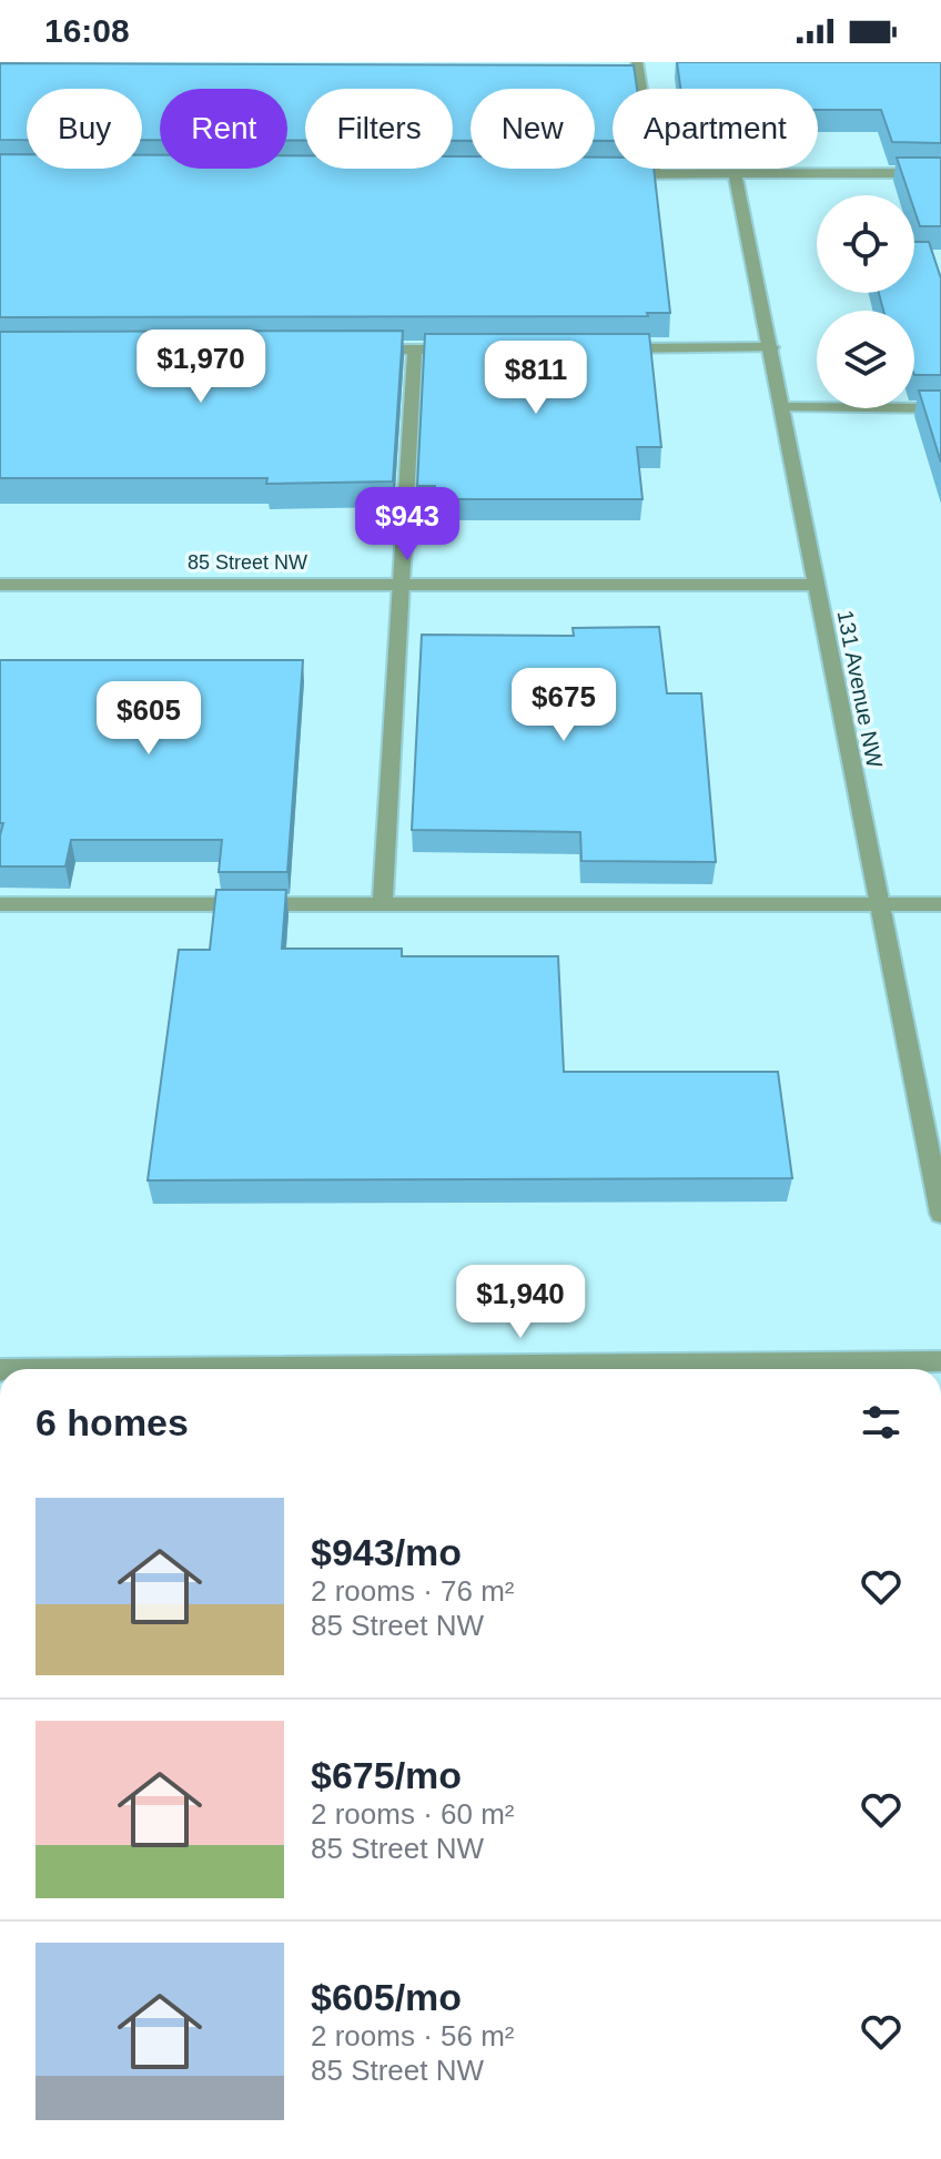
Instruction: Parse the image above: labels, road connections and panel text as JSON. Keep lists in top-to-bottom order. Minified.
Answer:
{"streets":{"street":["85 Street NW","131 Avenue NW"]},"crossings":[["85 Street NW","131 Avenue NW"]],"page":{"status":"16:08","chip":["Buy","Rent","Filters","New","Apartment"],"price":["$1,970","$811","$943","$675","$605","$1,940"],"heading":"6 homes","list":[{"name":"$943/mo","note":"2 rooms · 76 m² · 85 Street NW"},{"name":"$675/mo","note":"2 rooms · 60 m² · 85 Street NW"},{"name":"$605/mo","note":"2 rooms · 56 m² · 85 Street NW"}]}}
